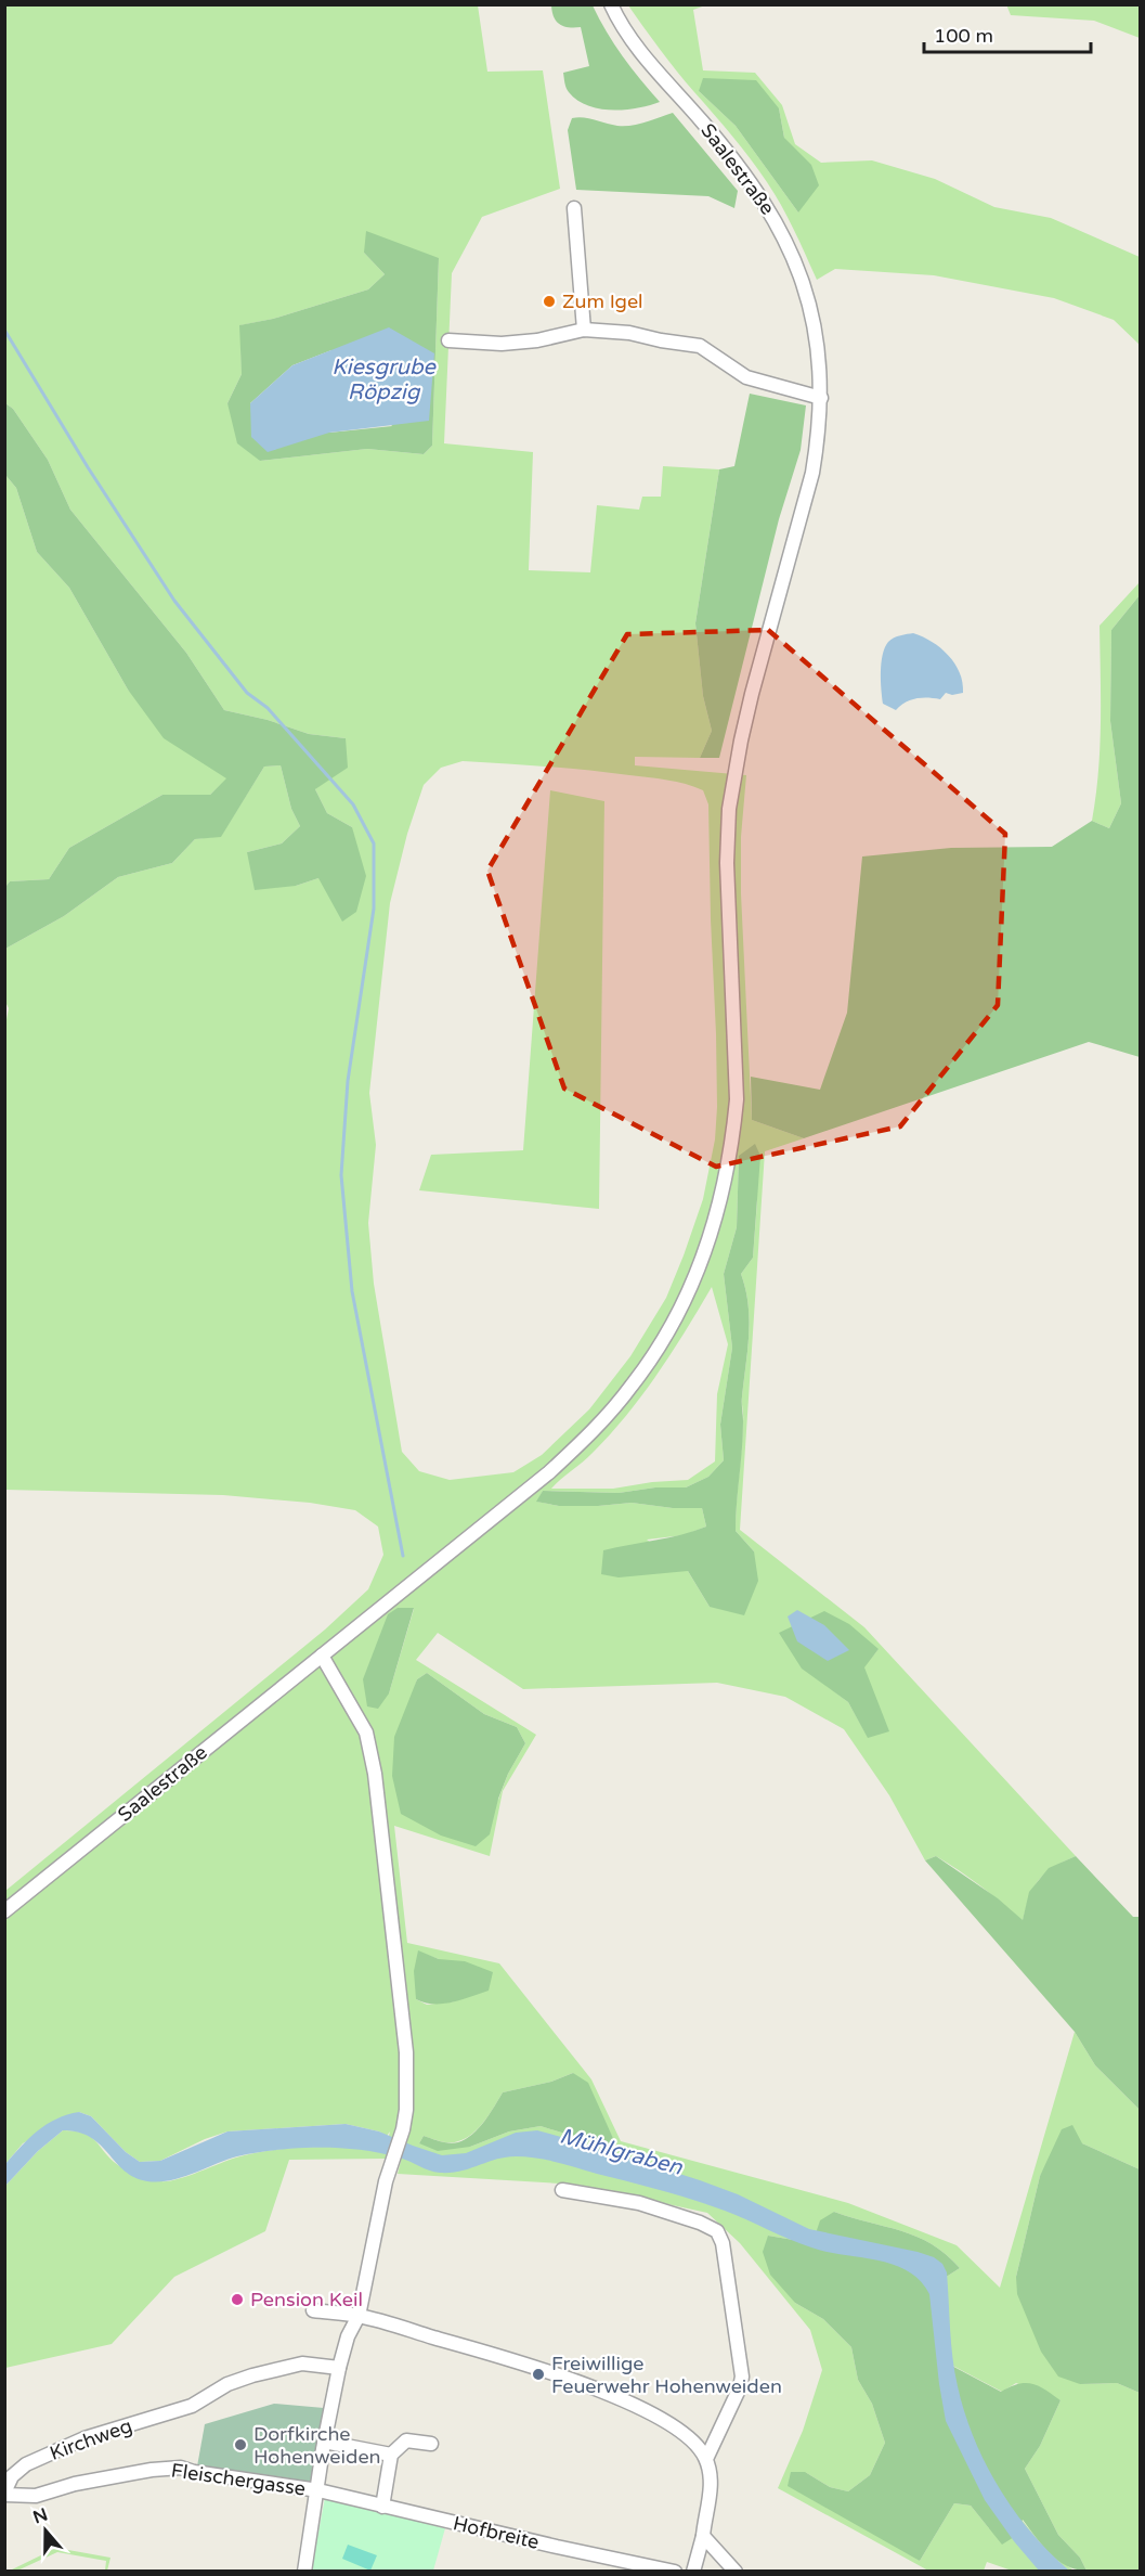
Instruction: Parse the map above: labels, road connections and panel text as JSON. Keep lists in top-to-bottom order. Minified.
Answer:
{"streets":{"street":["Saalestraße","Kirchweg","Fleischergasse","Hofbreite"]},"crossings":[["Kirchweg","Fleischergasse"],["Fleischergasse","Hofbreite"]],"water":["Kiesgrube Röpzig","Mühlgraben"],"places":["Zum Igel","Pension Keil","Freiwillige Feuerwehr Hohenweiden","Dorfkirche Hohenweiden"],"scale_bar":"100 m","north":"top"}
